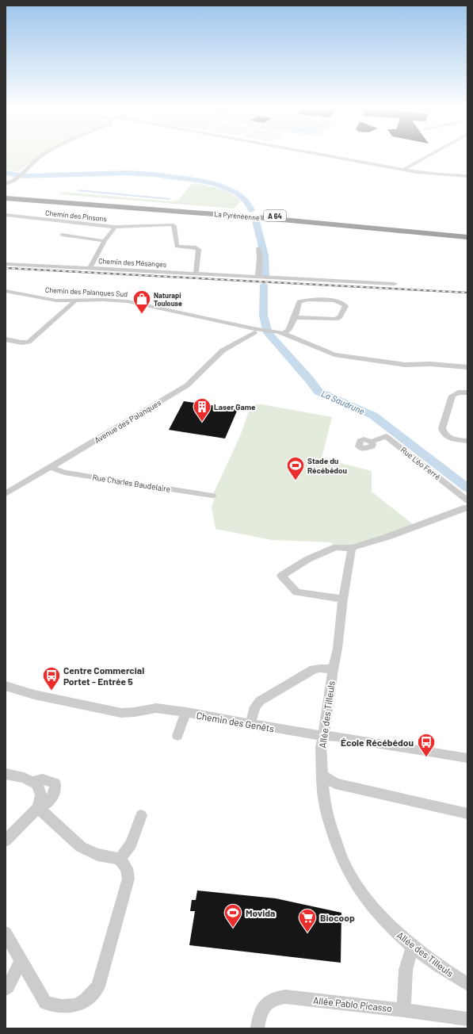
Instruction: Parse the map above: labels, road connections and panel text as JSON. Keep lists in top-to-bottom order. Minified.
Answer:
{"streets":{"highway":["La Pyrénéenne","A 64"],"street":["Chemin des Pinsons","Chemin des Mésanges","Chemin des Palanques Sud","Avenue des Palanques","Rue Léo Ferré","Rue Charles Baudelaire","Allée des Tilleuls","Chemin des Genêts","Allée Pablo Picasso"]},"crossings":[["Chemin des Pinsons","Chemin des Mésanges"],["Chemin des Palanques Sud","Avenue des Palanques"],["Avenue des Palanques","Rue Charles Baudelaire"],["Allée des Tilleuls","Chemin des Genêts"]],"water":["La Saudrune"],"places":{"shop":["Naturapi Toulouse"],"building":["Laser Game"],"sports":["Stade du Récébédou","Movida"],"bus stop":["Centre Commercial Portet - Entrée 5","École Récébédou"],"supermarket":["Biocoop"]}}
